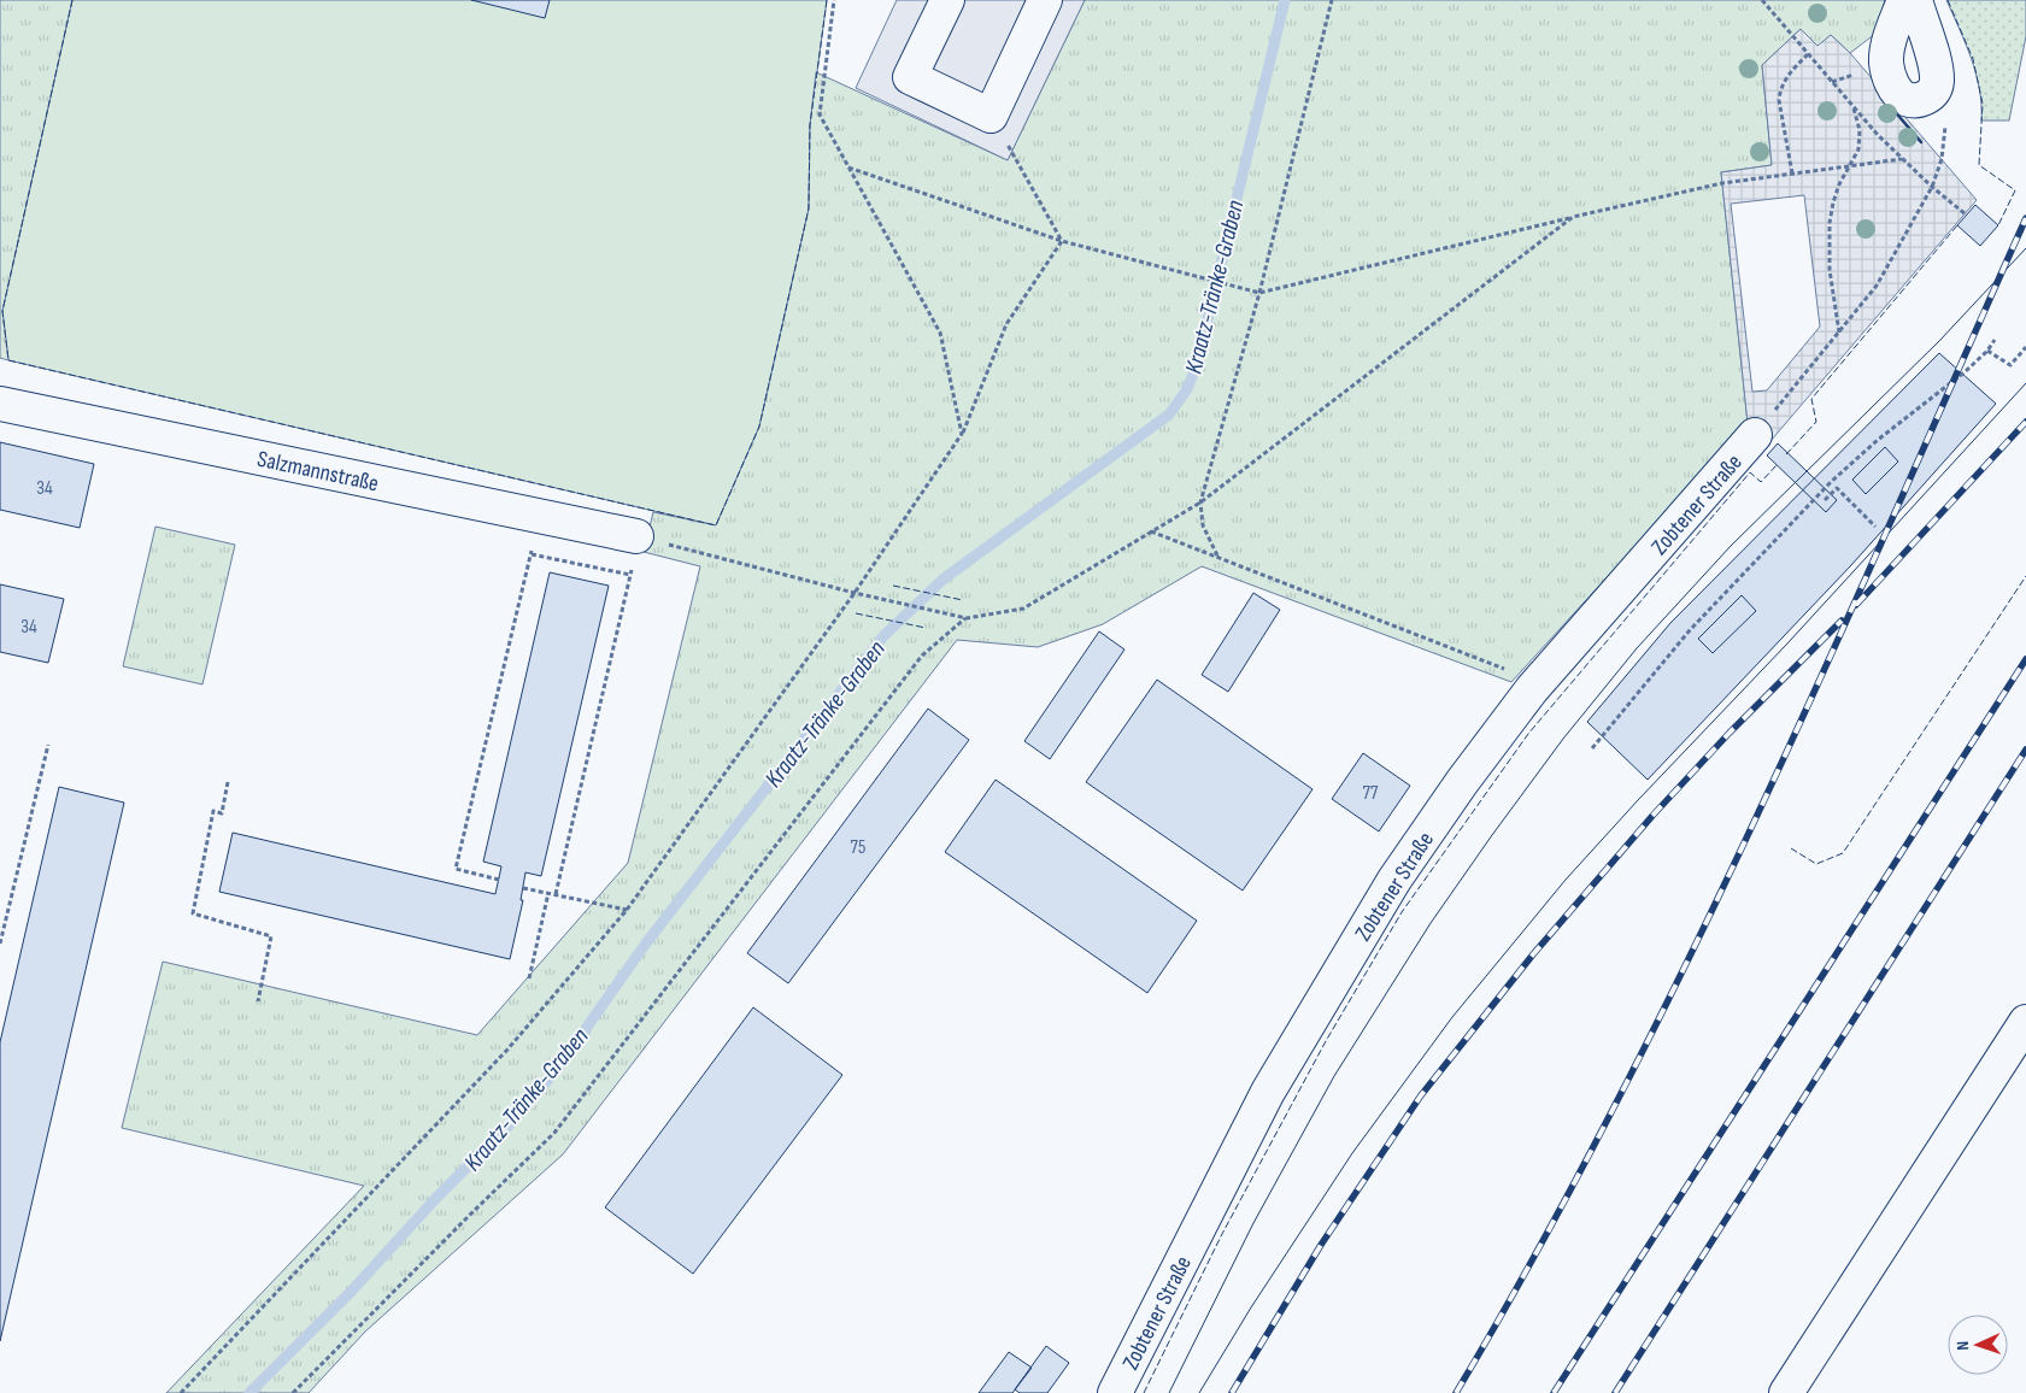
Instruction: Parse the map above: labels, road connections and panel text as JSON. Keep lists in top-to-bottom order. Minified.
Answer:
{"streets":{"street":["Salzmannstraße","Zobtener Straße"]},"water":["Kraatz-Tränke-Graben"],"house_numbers":["34","34","77","75"],"north":"left"}
